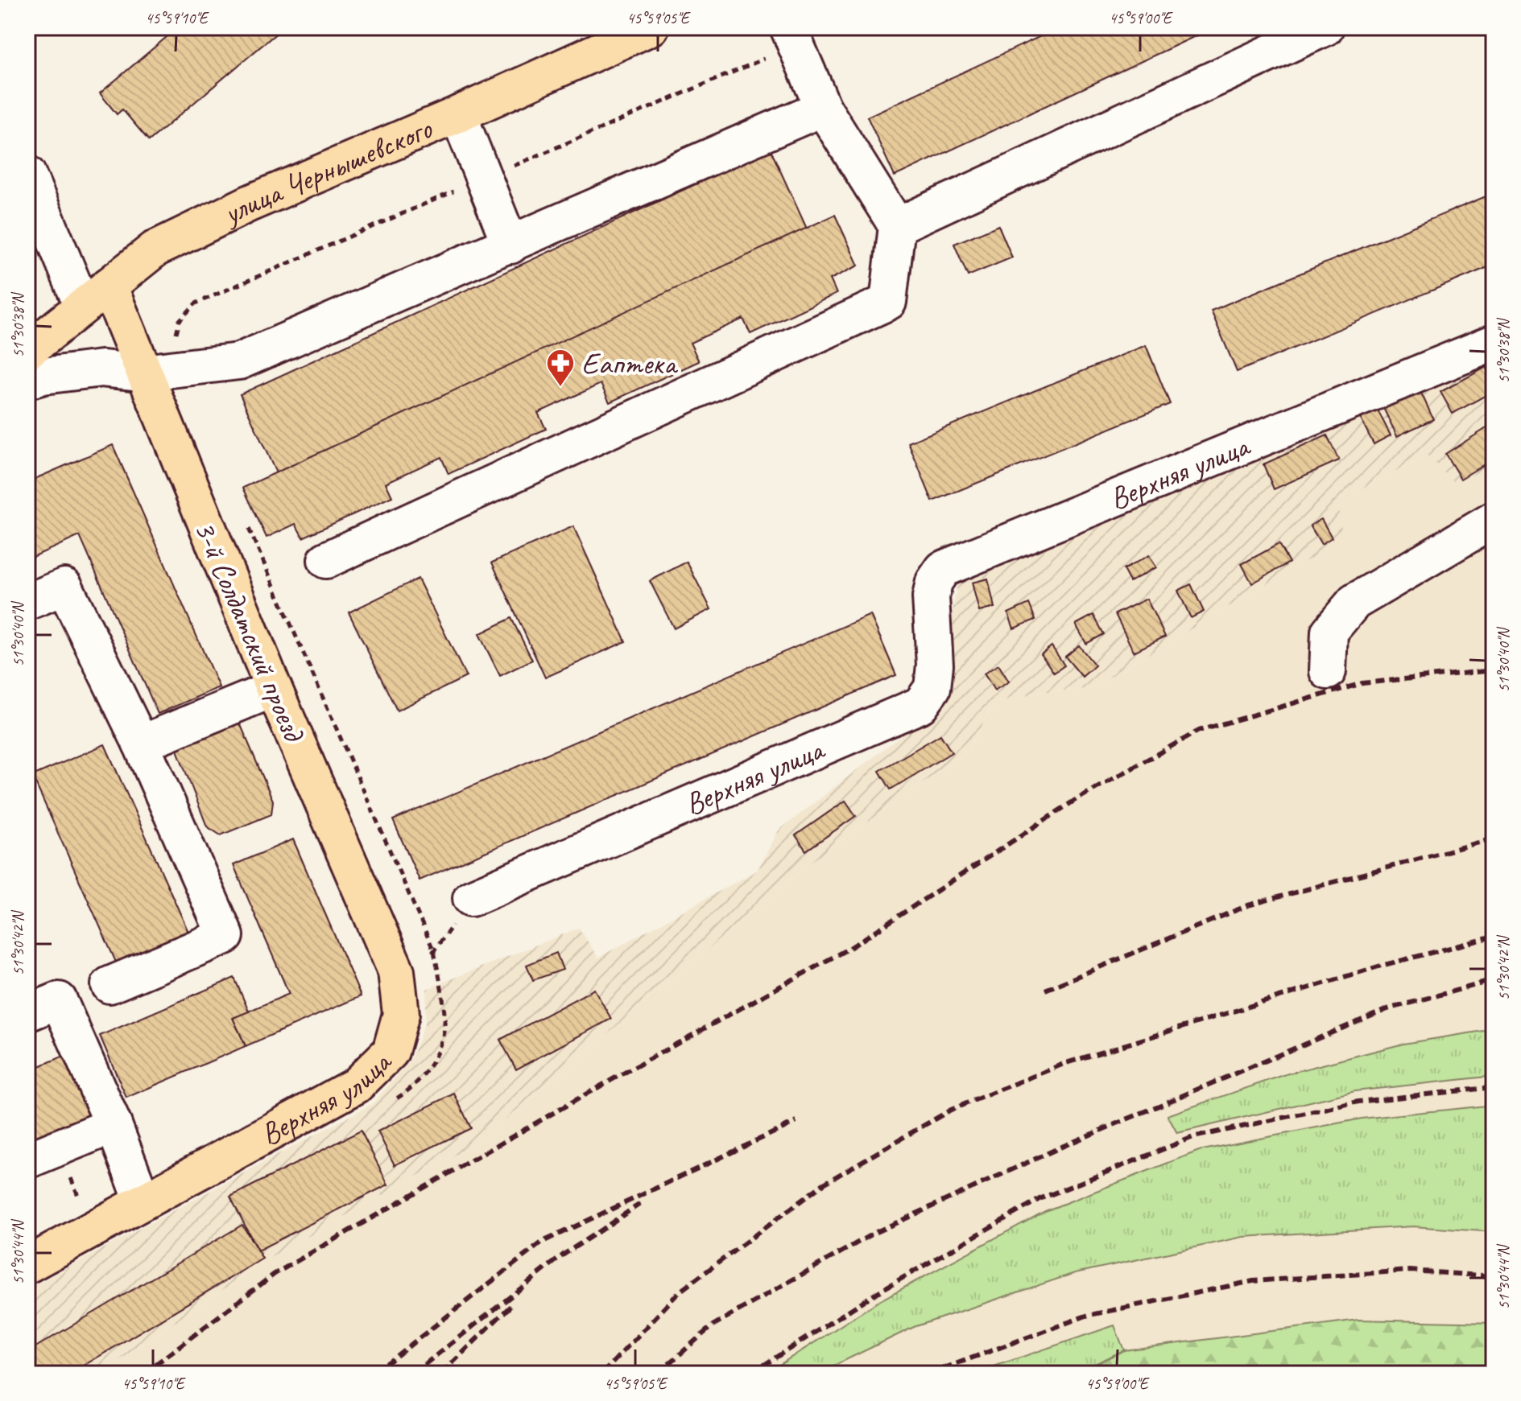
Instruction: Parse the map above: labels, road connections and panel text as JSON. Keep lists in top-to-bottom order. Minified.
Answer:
{"streets":{"main road":["улица Чернышевского","Верхняя улица","3-й Солдатский проезд"]},"crossings":[["улица Чернышевского","3-й Солдатский проезд"],["Верхняя улица","3-й Солдатский проезд"]],"places":{"pharmacy":["Еаптека"]},"coordinates":["45°59'10\"E","45°59'05\"E","45°59'00\"E","51°30'38\"N","51°30'40\"N","51°30'42\"N","51°30'44\"N"]}
